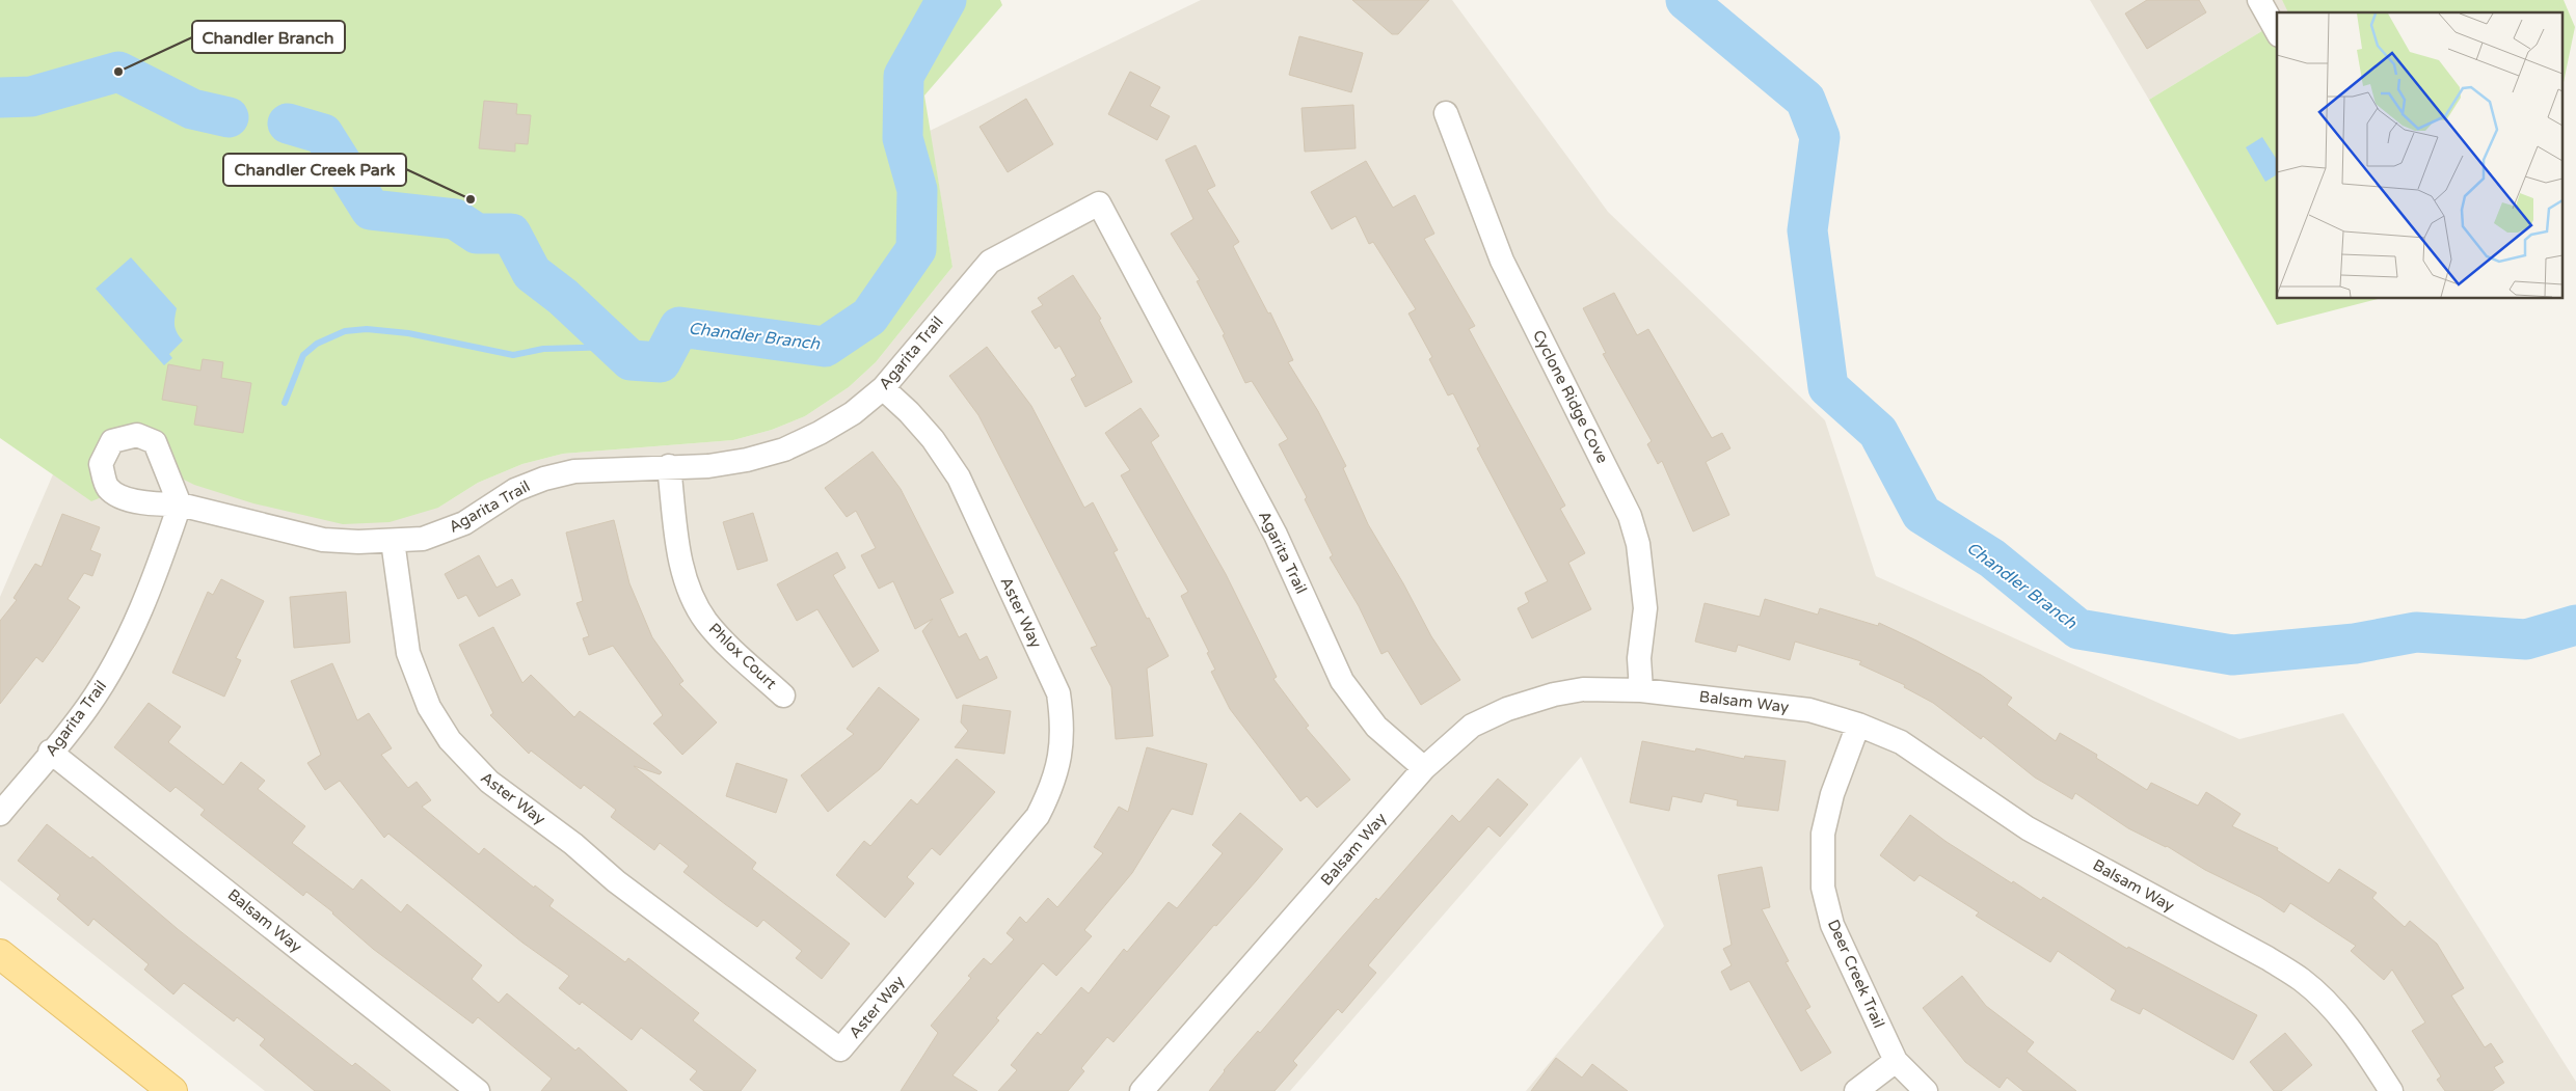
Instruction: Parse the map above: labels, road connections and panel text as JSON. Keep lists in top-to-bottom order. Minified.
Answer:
{"streets":{"street":["Agarita Trail","Cyclone Ridge Cove","Aster Way","Phlox Court","Balsam Way","Deer Creek Trail"]},"crossings":[["Agarita Trail","Aster Way"],["Agarita Trail","Phlox Court"],["Agarita Trail","Balsam Way"],["Cyclone Ridge Cove","Balsam Way"],["Balsam Way","Deer Creek Trail"]],"water":["Chandler Branch"],"places":["Chandler Branch","Chandler Creek Park"]}
